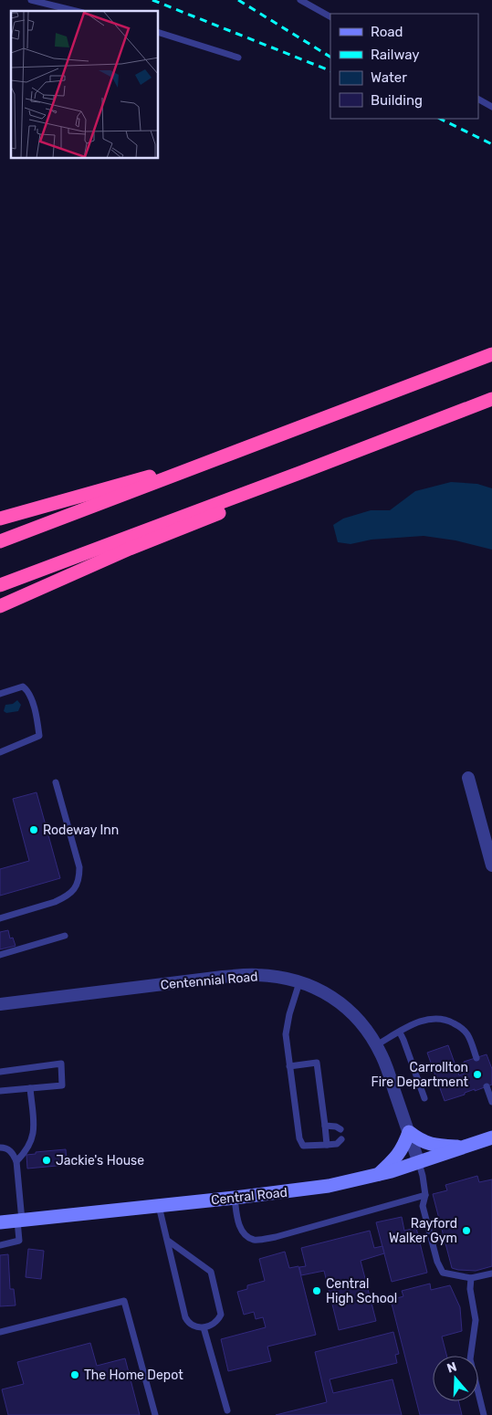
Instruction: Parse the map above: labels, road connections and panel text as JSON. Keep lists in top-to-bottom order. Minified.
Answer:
{"streets":{"street":["Centennial Road","Central Road"]},"crossings":[["Centennial Road","Central Road"]],"places":["Rodeway Inn","Carrollton Fire Department","Jackie's House","Rayford Walker Gym","Central High School","The Home Depot"],"legend":["Road","Railway","Water","Building"],"north":"top"}
